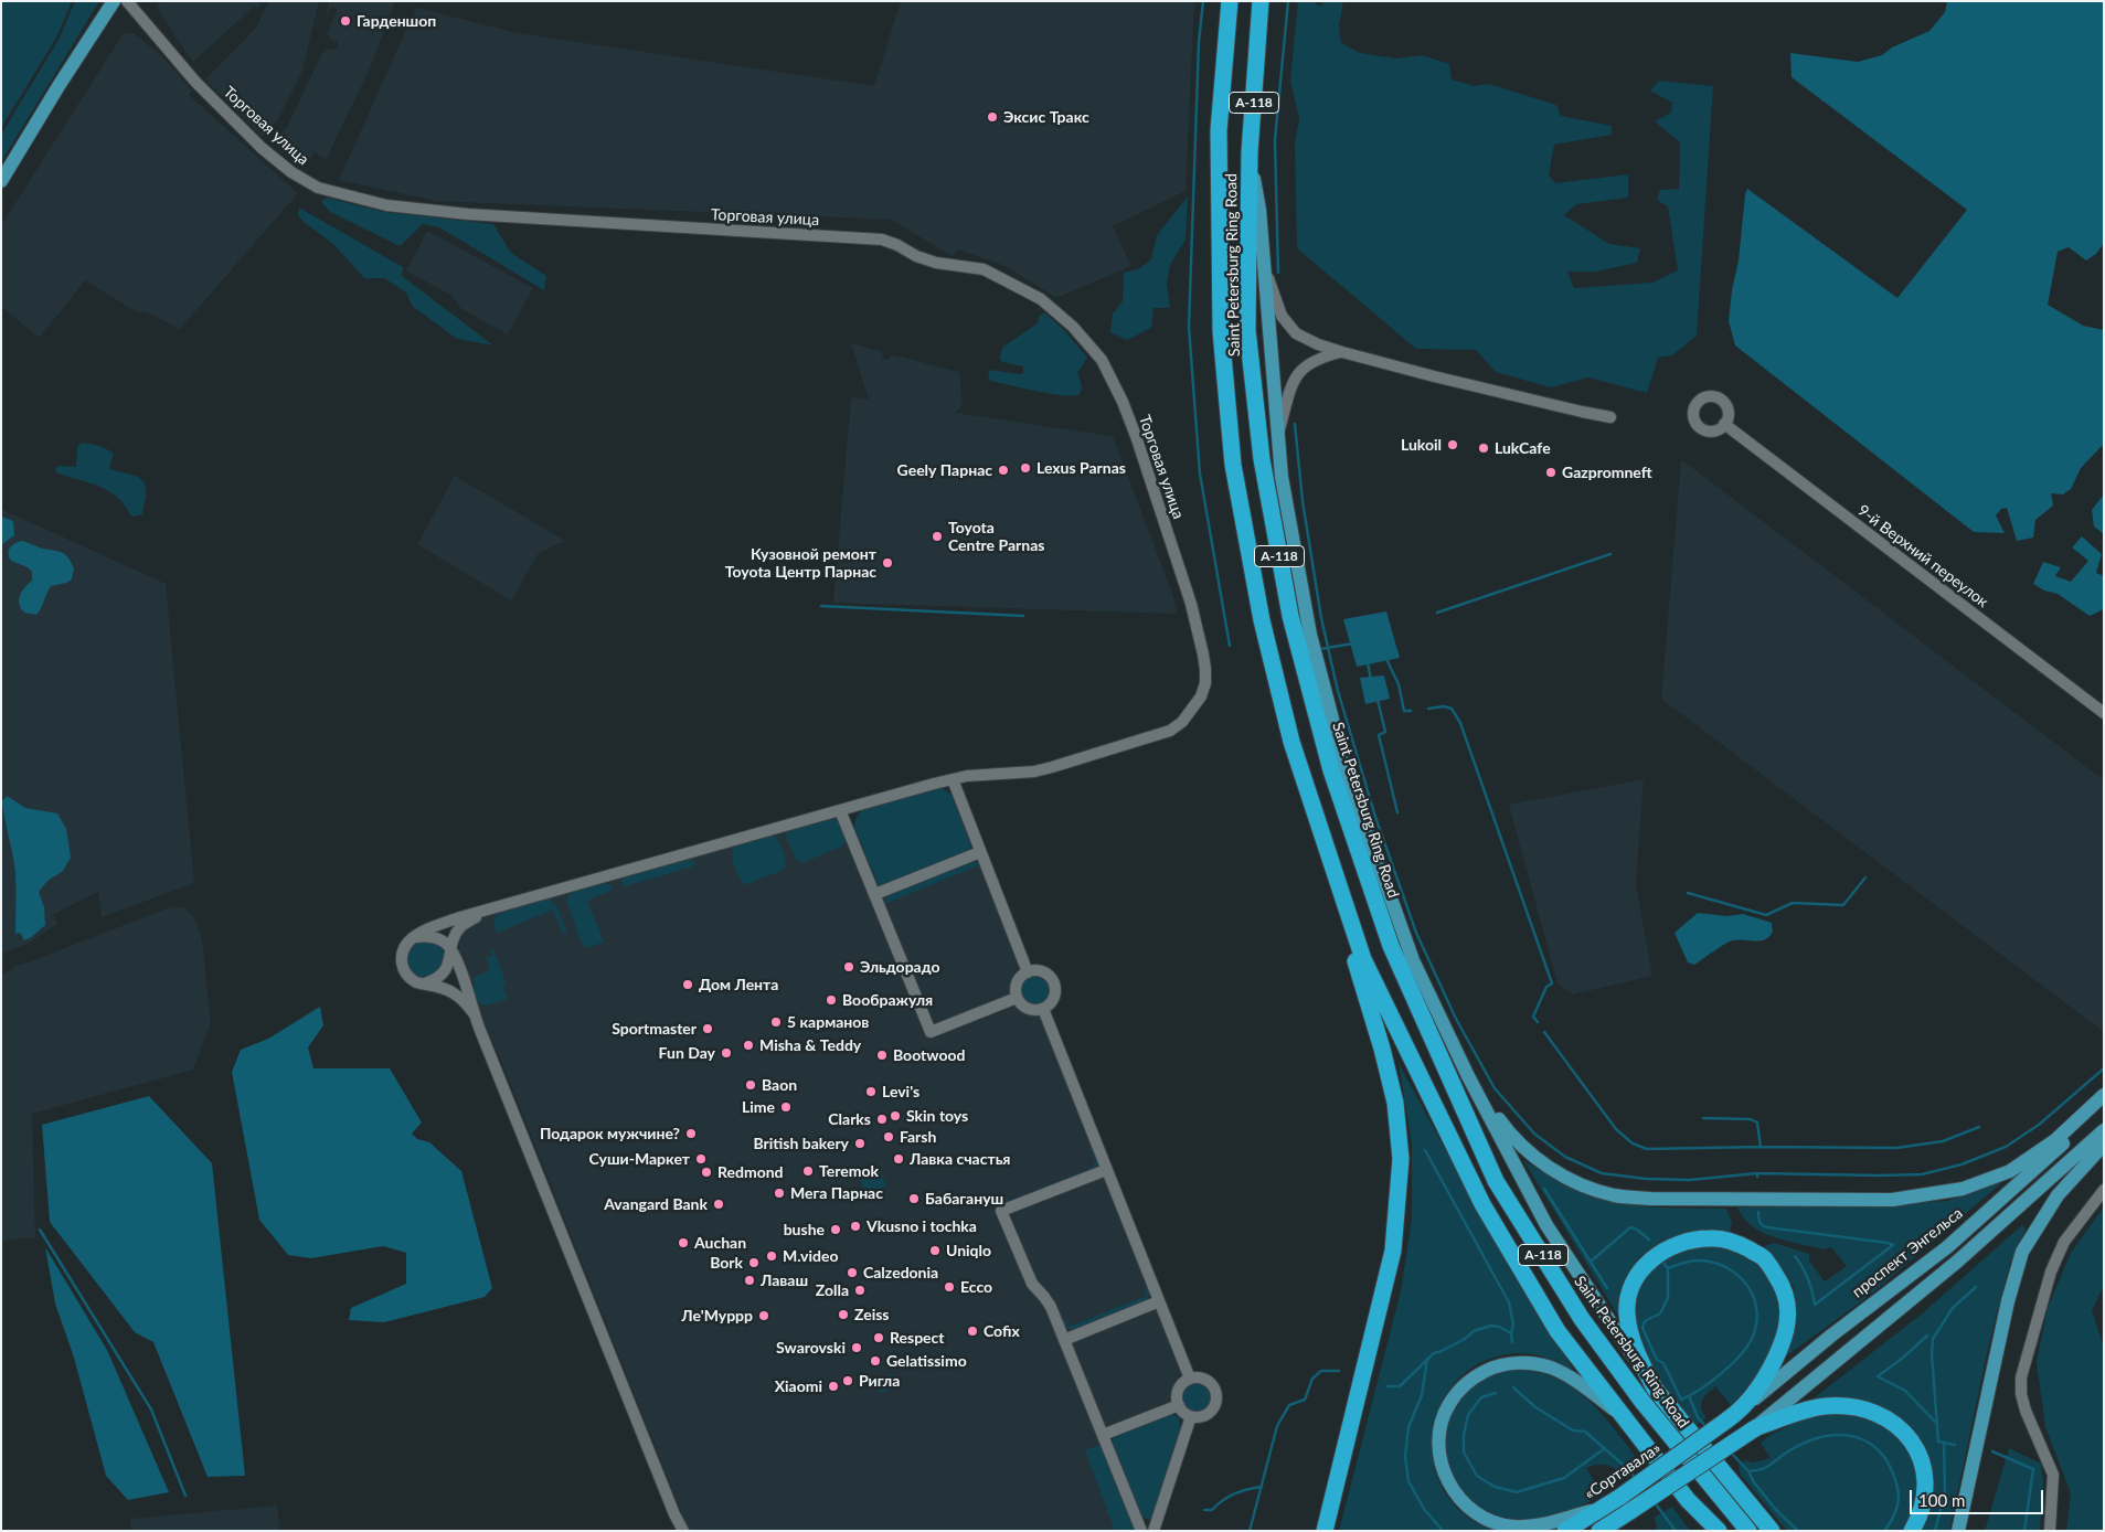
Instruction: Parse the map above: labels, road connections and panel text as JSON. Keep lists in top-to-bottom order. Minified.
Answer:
{"streets":{"highway":["А-118","Saint Petersburg Ring Road","«Сортавала»"],"main road":["проспект Энгельса"],"street":["Торговая улица","9-й Верхний переулок"]},"crossings":[["проспект Энгельса","«Сортавала»"]],"places":["Гарденшоп","Эксис Тракс","Lukoil","LukCafe","Lexus Parnas","Geely Парнас","Gazpromneft","Toyota Centre Parnas","Кузовной ремонт Toyota Центр Парнас","Эльдорадо","Дом Лента","Воображуля","5 карманов","Sportmaster","Misha & Teddy","Fun Day","Bootwood","Baon","Levi's","Lime","Skin toys","Clarks","Подарок мужчине?","Farsh","British bakery","Суши-Маркет","Лавка счастья","Teremok","Redmond","Мега Парнас","Бабагануш","Avangard Bank","Vkusno i tochka","bushe","Auchan","Uniqlo","M.video","Bork","Calzedonia","Лаваш","Ecco","Zolla","Zeiss","Ле'Муррр","Cofix","Respect","Swarovski","Gelatissimo","Ригла","Xiaomi"],"scale_bar":"100 m"}
